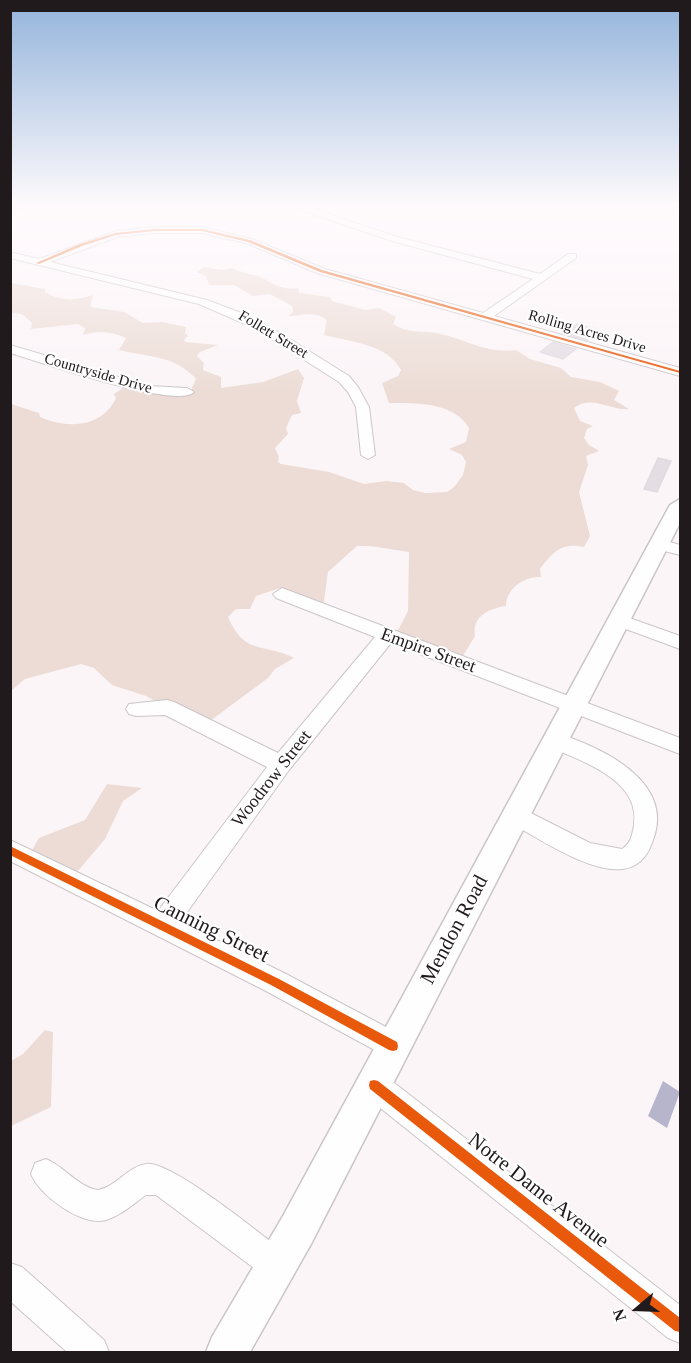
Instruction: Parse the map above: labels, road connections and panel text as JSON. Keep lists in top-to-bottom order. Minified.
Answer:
{"streets":{"main road":["Mendon Road"],"street":["Rolling Acres Drive","Follett Street","Countryside Drive","Empire Street","Woodrow Street","Canning Street","Notre Dame Avenue"]},"crossings":[["Empire Street","Woodrow Street"],["Empire Street","Mendon Road"],["Woodrow Street","Canning Street"],["Canning Street","Mendon Road"],["Mendon Road","Notre Dame Avenue"]],"north":"left"}
